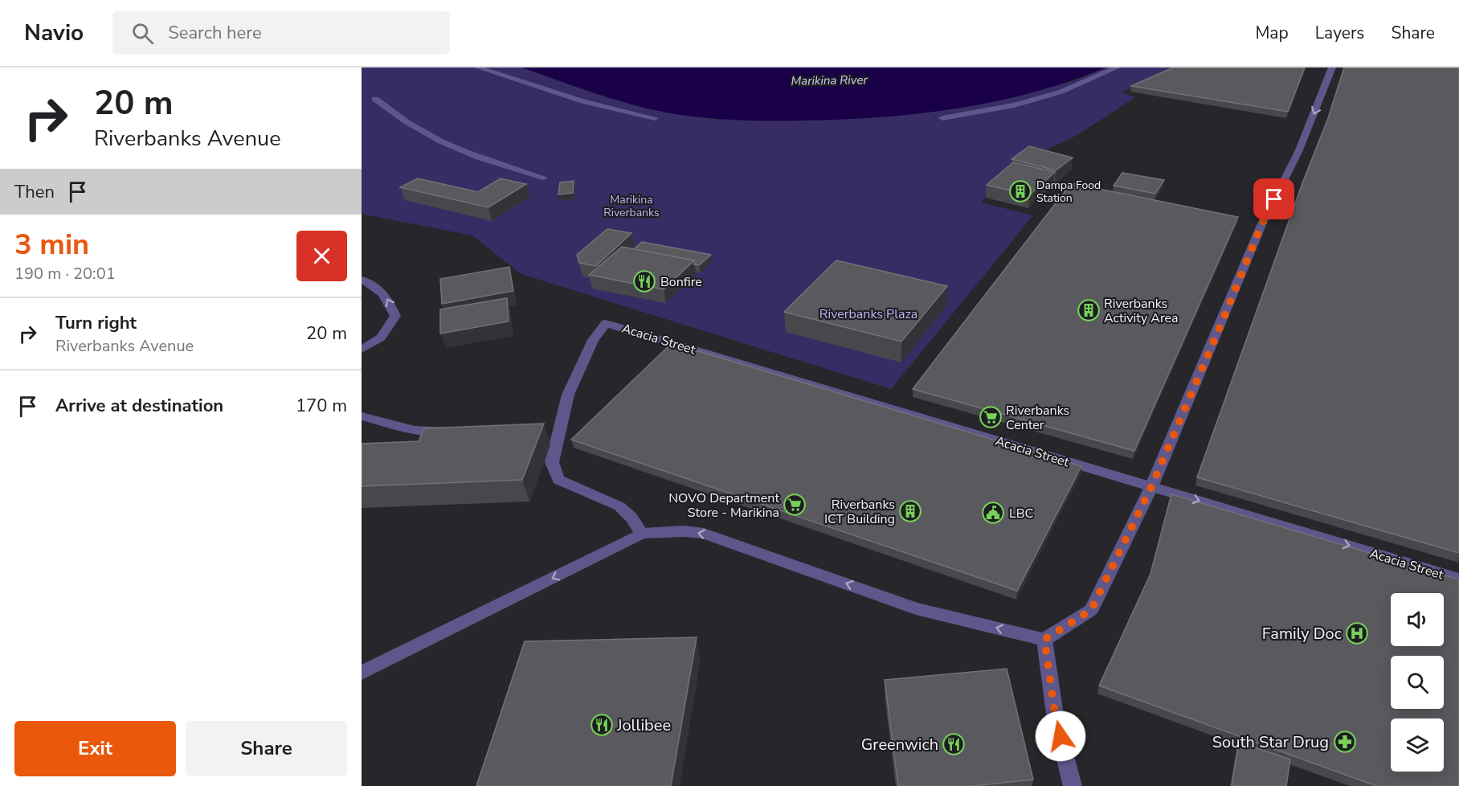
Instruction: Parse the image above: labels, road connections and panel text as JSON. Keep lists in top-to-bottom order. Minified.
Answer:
{"streets":{"street":["Acacia Street"]},"water":["Marikina River"],"parks":["Marikina Riverbanks","Riverbanks Plaza"],"places":{"building":["Dampa Food Station","Riverbanks Activity Area","Riverbanks ICT Building"],"restaurant":["Bonfire","Jollibee","Greenwich"],"supermarket":["Riverbanks Center","NOVO Department Store - Marikina"],"public building":["LBC"],"hospital":["Family Doc"],"pharmacy":["South Star Drug"]},"page":{"header":"Navio","search":"Search here","nav":["Map","Layers","Share"],"turn":["20 m","Riverbanks Avenue"],"then":"Then","heading":["3 min","190 m · 20:01"],"list":[{"name":"Turn right","note":"Riverbanks Avenue","value":"20 m"},{"name":"Arrive at destination","value":"170 m"}],"buttons":["Exit","Share"]}}
